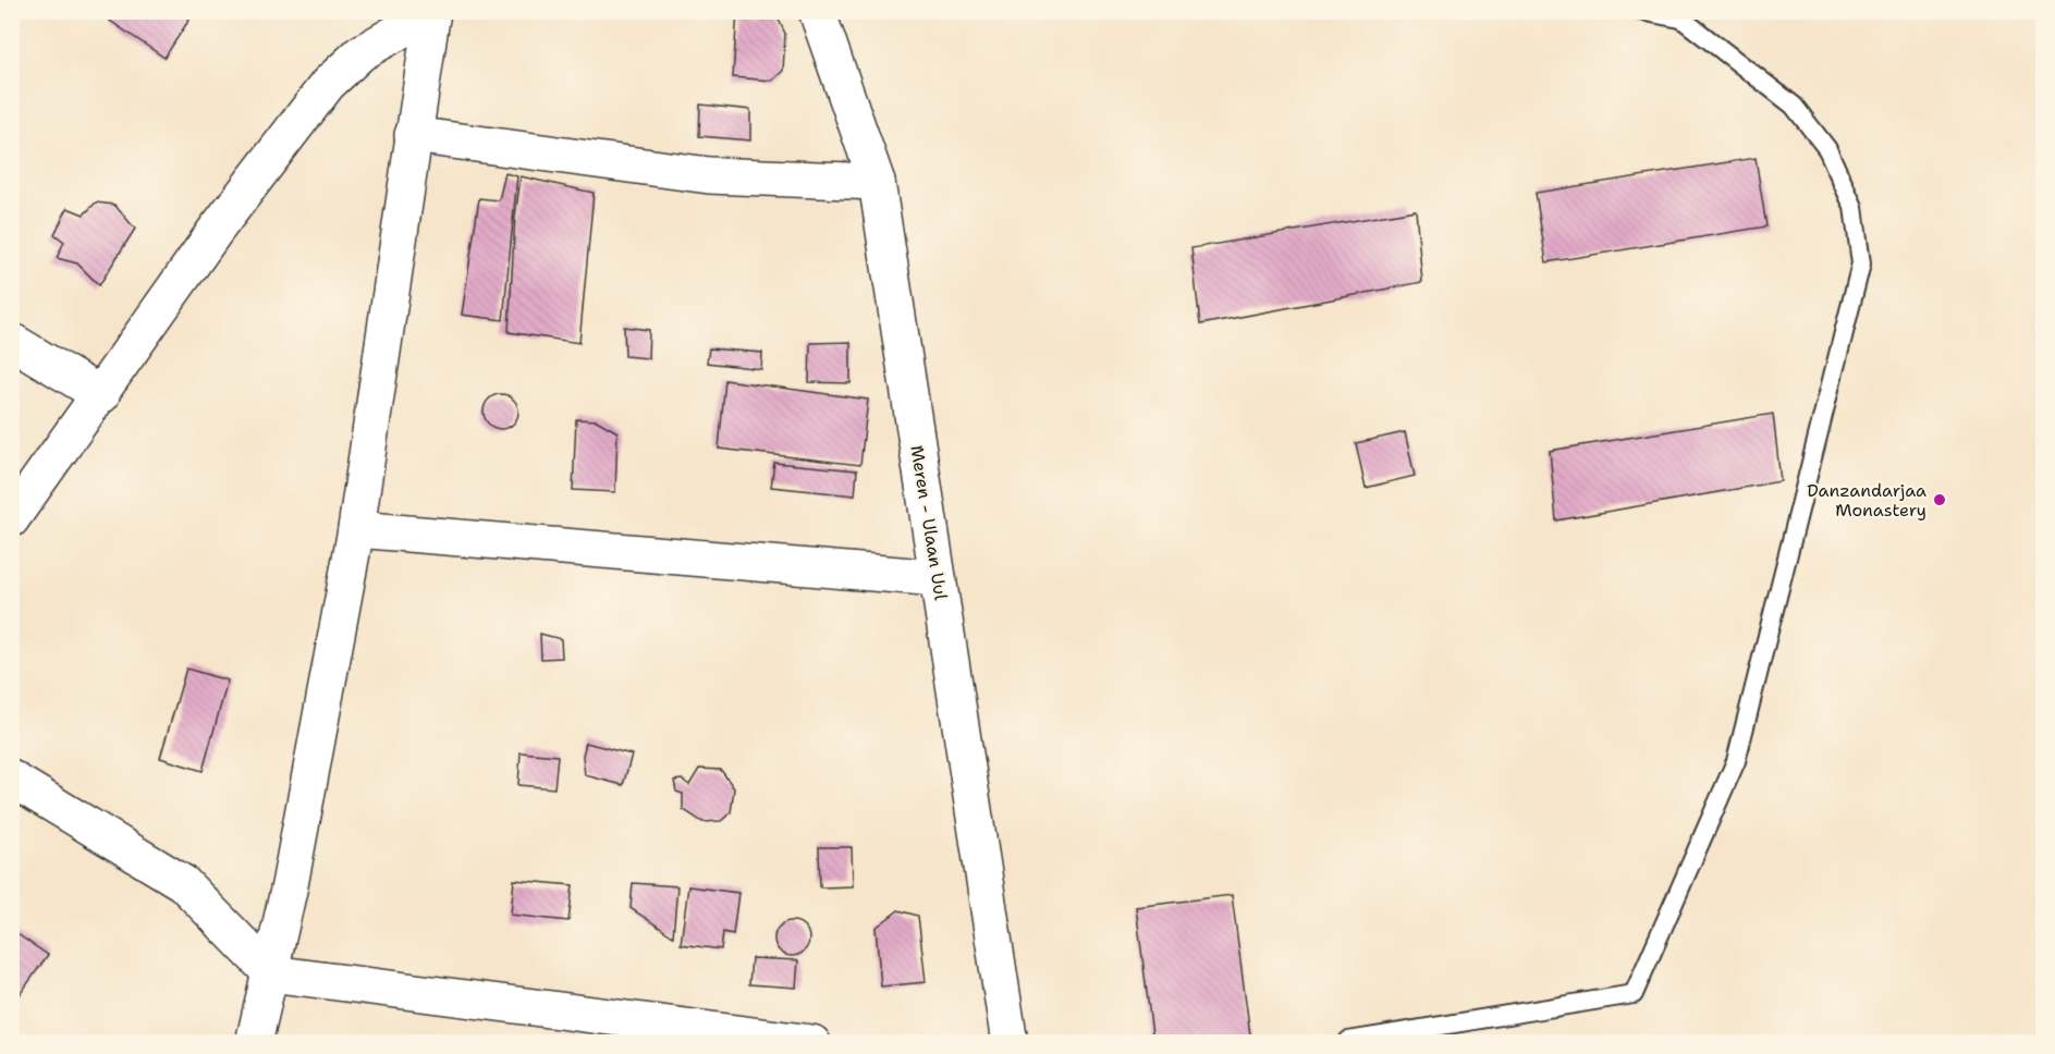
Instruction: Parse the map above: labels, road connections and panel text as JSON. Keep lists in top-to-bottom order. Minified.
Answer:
{"streets":{"street":["Meren - Ulaan Uul"]},"places":["Danzandarjaa Monastery"]}
